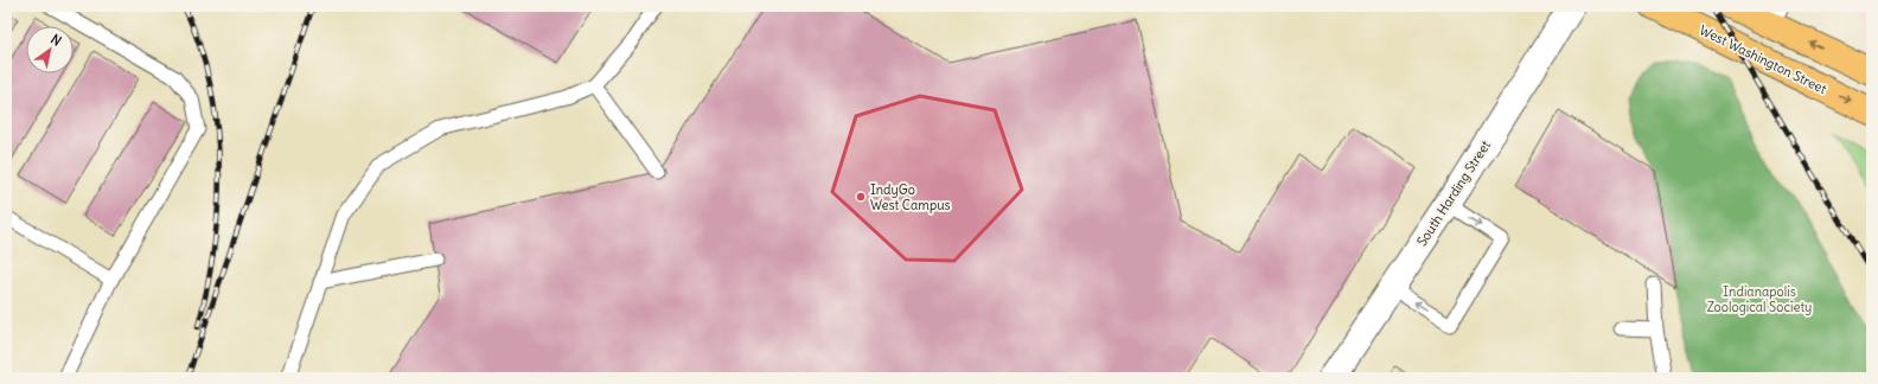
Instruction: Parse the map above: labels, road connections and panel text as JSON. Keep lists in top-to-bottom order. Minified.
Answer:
{"streets":{"main road":["West Washington Street"],"street":["South Harding Street"]},"parks":["Indianapolis Zoological Society"],"places":["IndyGo West Campus"],"north":"top right"}
